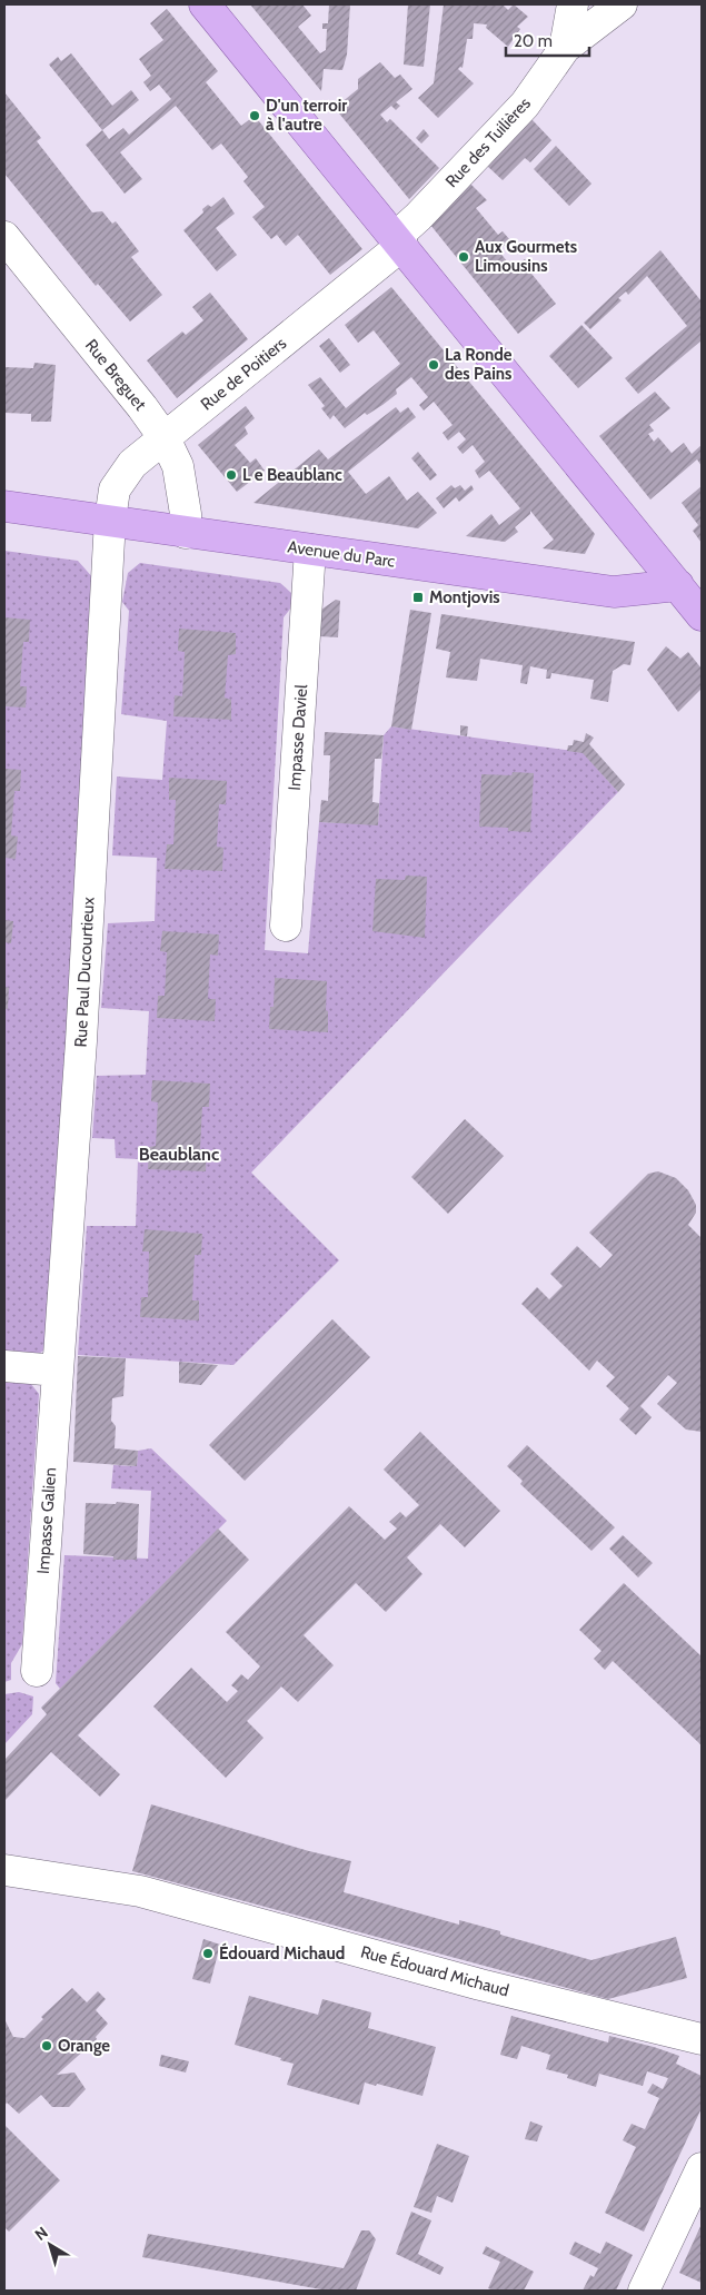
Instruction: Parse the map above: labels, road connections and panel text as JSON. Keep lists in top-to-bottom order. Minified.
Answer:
{"streets":{"main road":["Avenue du Parc"],"street":["Rue des Tuilières","Rue de Poitiers","Rue Breguet","Impasse Daviel","Rue Paul Ducourtieux","Impasse Galien","Rue Édouard Michaud"]},"crossings":[["Rue des Tuilières","Rue de Poitiers"],["Rue de Poitiers","Rue Breguet"],["Rue de Poitiers","Avenue du Parc"],["Rue de Poitiers","Rue Paul Ducourtieux"],["Rue Breguet","Avenue du Parc"],["Avenue du Parc","Impasse Daviel"],["Avenue du Parc","Rue Paul Ducourtieux"],["Rue Paul Ducourtieux","Impasse Galien"]],"districts":["Beaublanc"],"places":{"other":["D'un terroir à l'autre","Aux Gourmets Limousins","La Ronde des Pains","L e Beaublanc","Édouard Michaud","Orange"],"transit":["Montjovis"]},"scale_bar":"20 m","north":"top left"}
